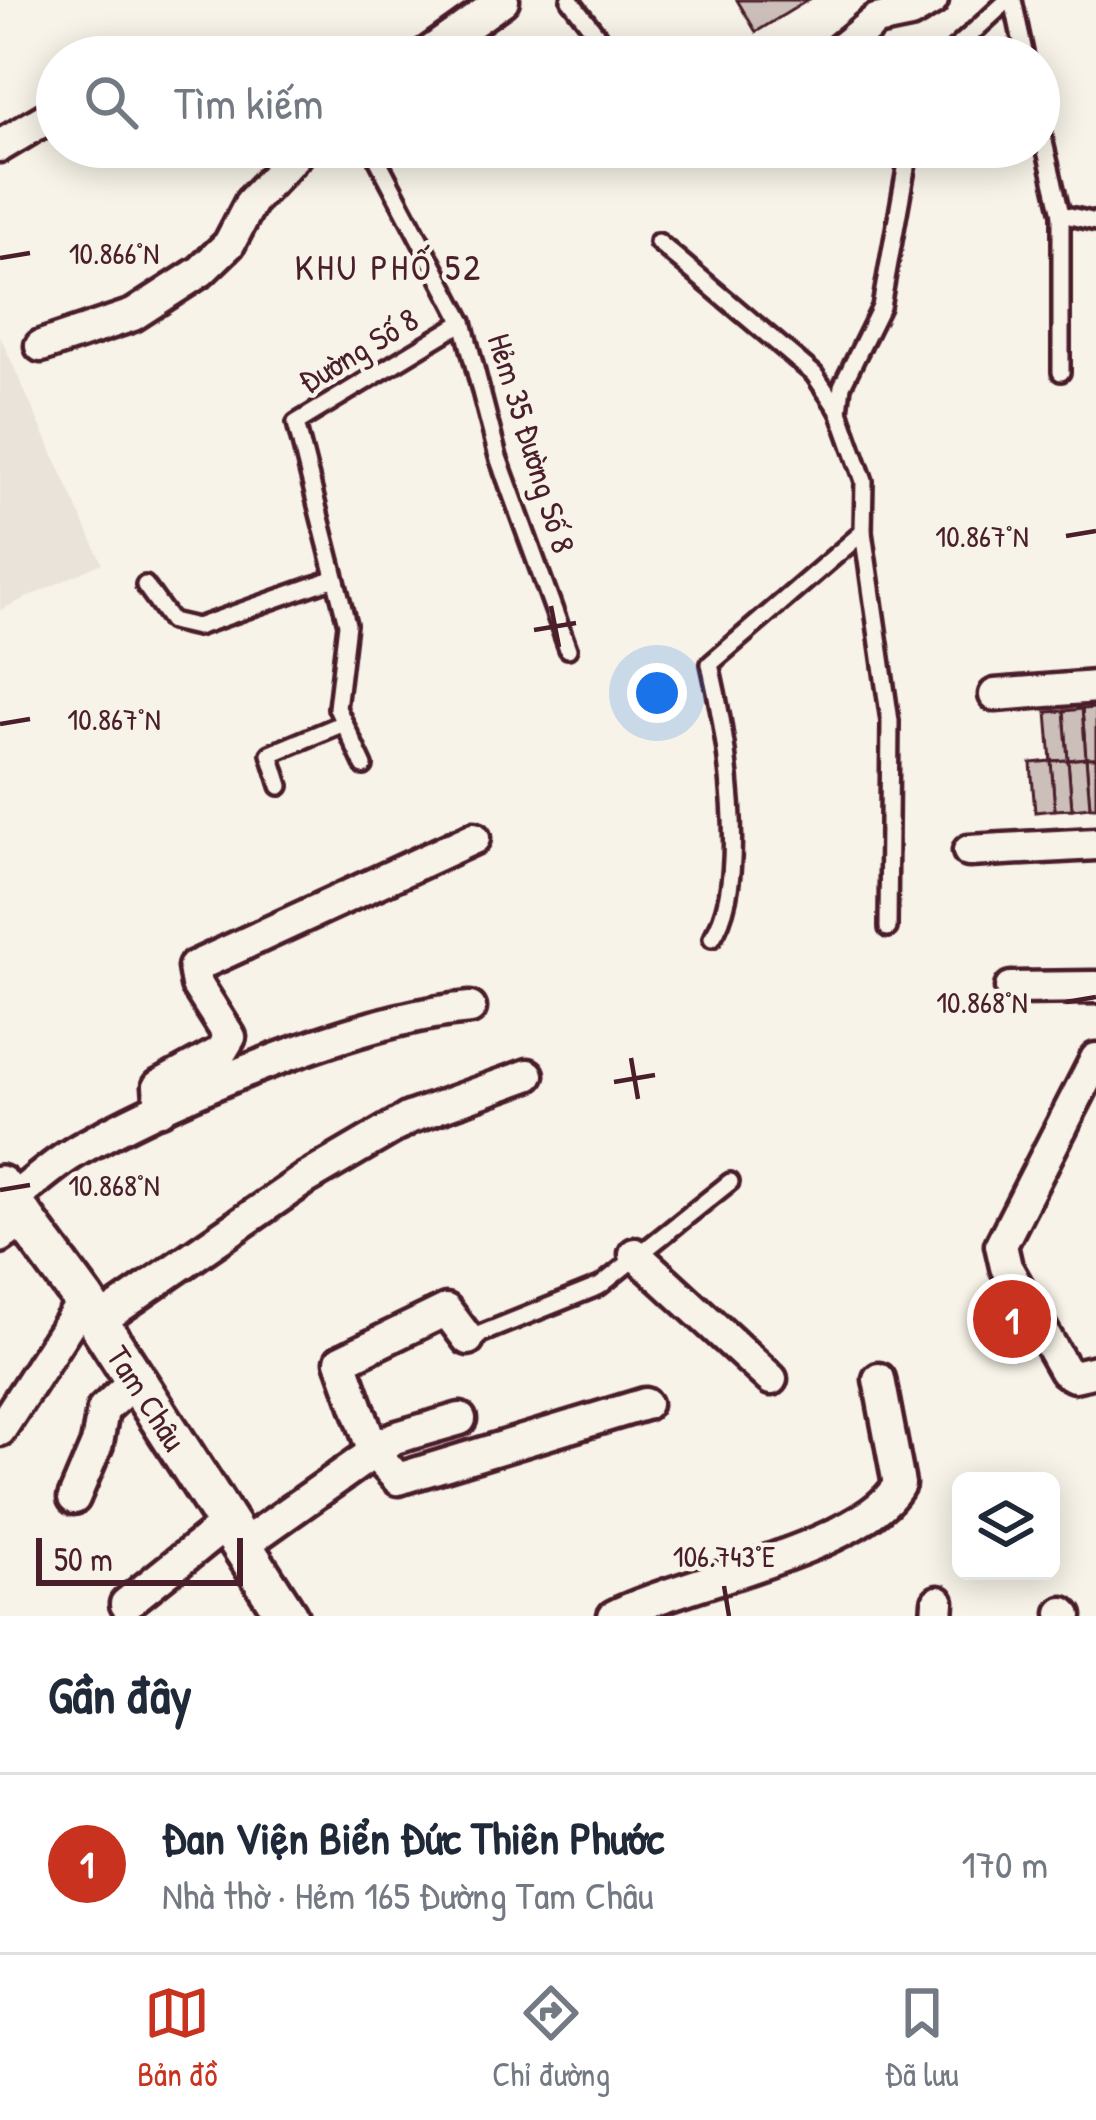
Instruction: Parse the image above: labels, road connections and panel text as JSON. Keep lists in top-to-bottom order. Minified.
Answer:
{"streets":{"street":["Tam Châu"],"lane":["Đường Số 8","Hẻm 35 Đường Số 8"]},"crossings":[["Đường Số 8","Hẻm 35 Đường Số 8"]],"districts":["KHU PHỐ 52"],"scale_bar":"50 m","page":{"search":"Tìm kiếm","pins":"1","scale":"50 m","heading":"Gần đây","list":[{"mark":"1","name":"Đan Viện Biển Đức Thiên Phước","note":"Nhà thờ · Hẻm 165 Đường Tam Châu","value":"170 m"}],"nav":["Bản đồ","Chỉ đường","Đã lưu"]},"coordinates":["10.866°N","10.867°N","10.868°N","106.743°E"]}
